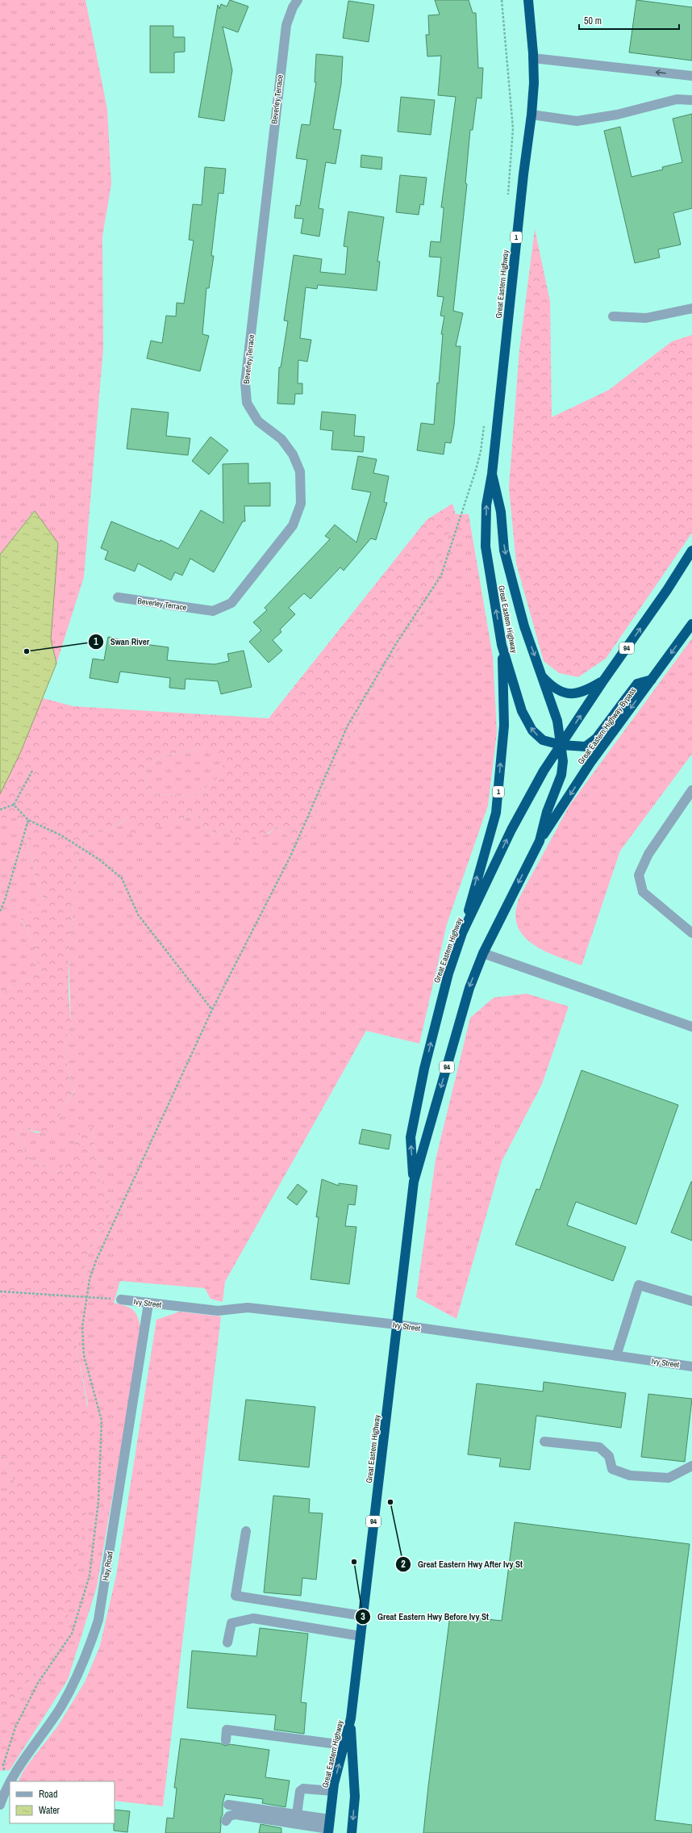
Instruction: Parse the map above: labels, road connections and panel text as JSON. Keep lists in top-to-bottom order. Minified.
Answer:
{"streets":{"highway":["1","Great Eastern Highway","94","Great Eastern Highway Bypass"],"street":["Beverley Terrace","Ivy Street","Hay Road"]},"crossings":[["1","Great Eastern Highway"],["Great Eastern Highway","94"],["Great Eastern Highway","Great Eastern Highway Bypass"],["Great Eastern Highway","Ivy Street"],["Ivy Street","Hay Road"]],"places":["Swan River","Great Eastern Hwy After Ivy St","Great Eastern Hwy Before Ivy St"],"legend":["Road","Water"],"scale_bar":"50 m"}
